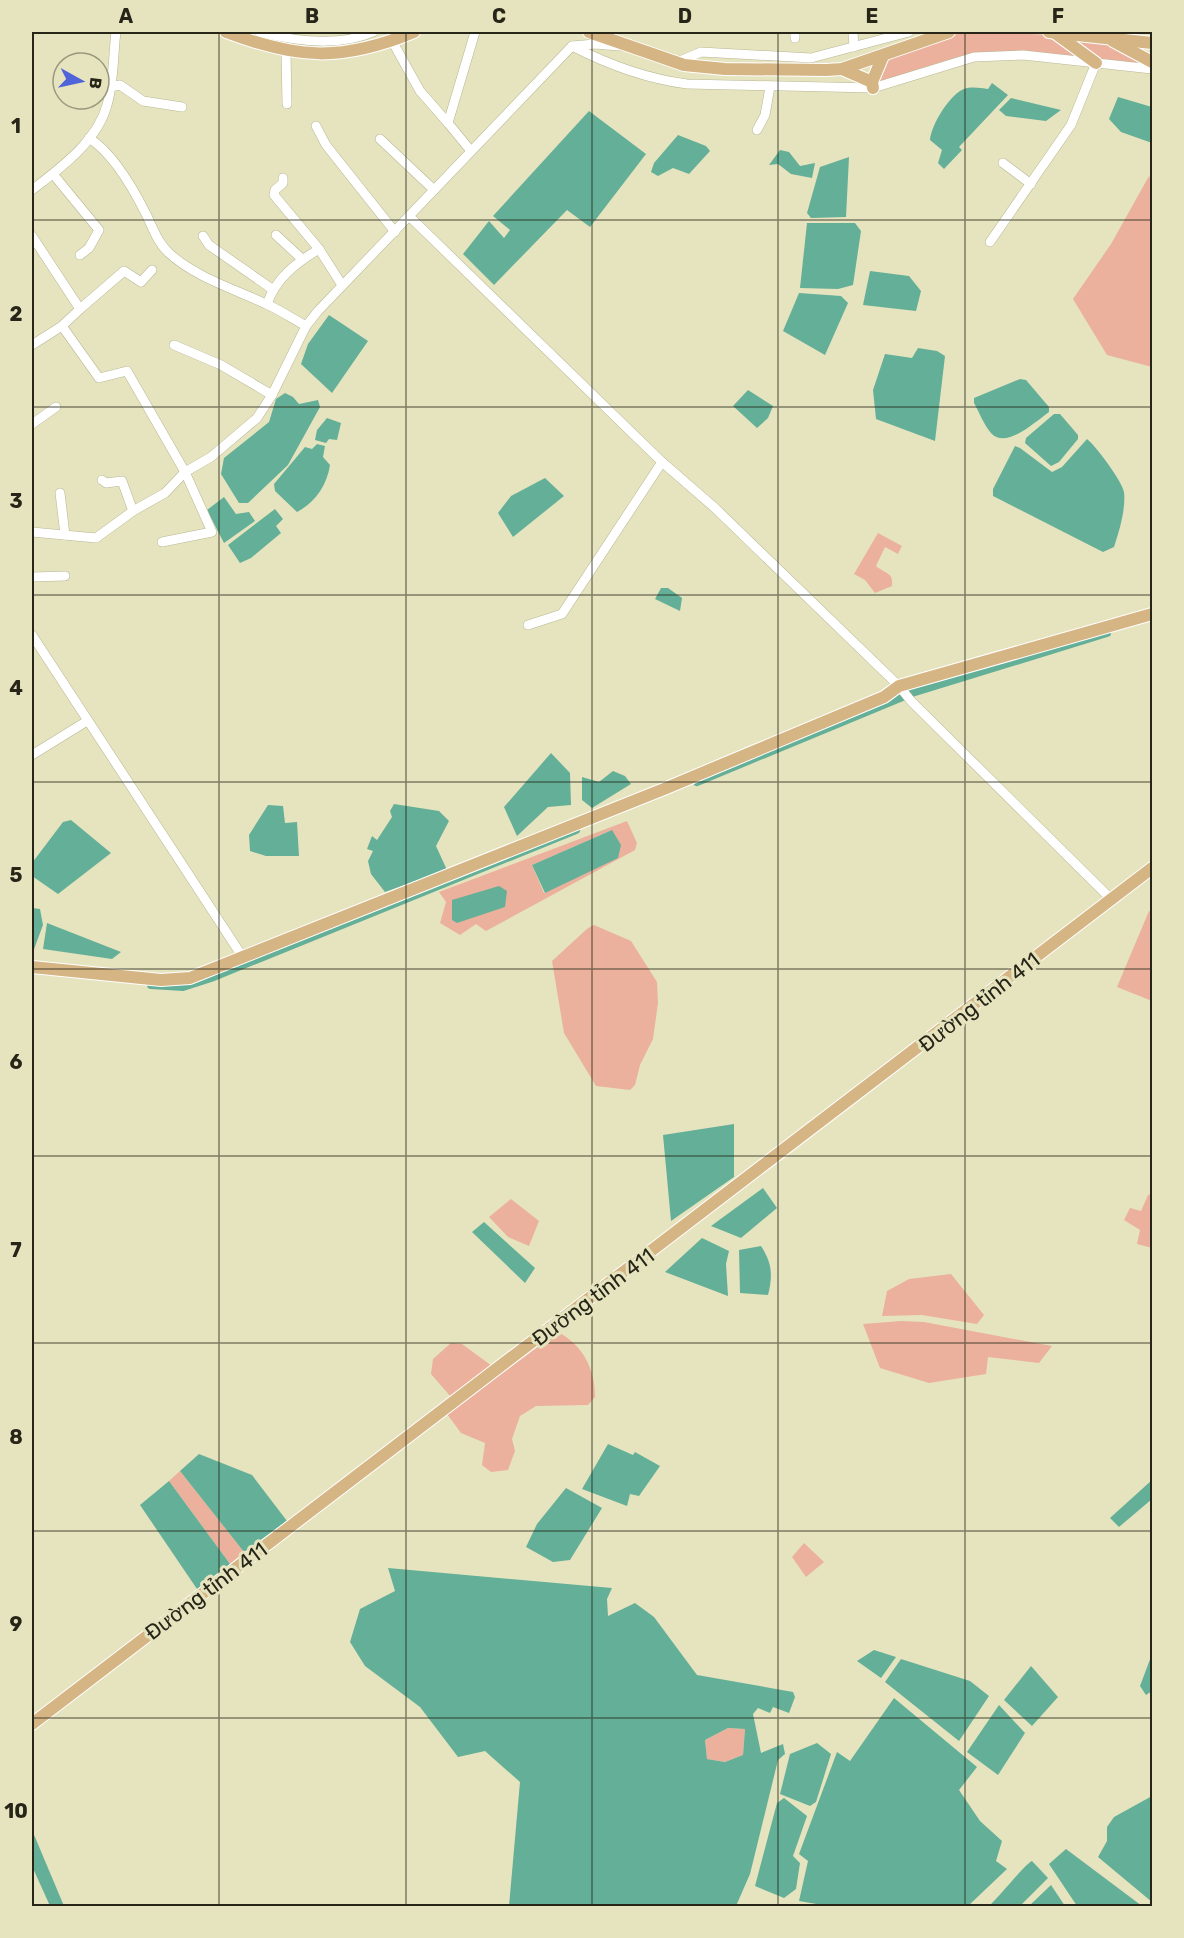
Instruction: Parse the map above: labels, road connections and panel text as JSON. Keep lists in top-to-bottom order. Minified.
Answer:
{"streets":{"main road":["Đường tỉnh 411"]},"north":"right","grid":{"columns":["A","B","C","D","E","F"],"rows":["1","2","3","4","5","6","7","8","9","10"]}}
